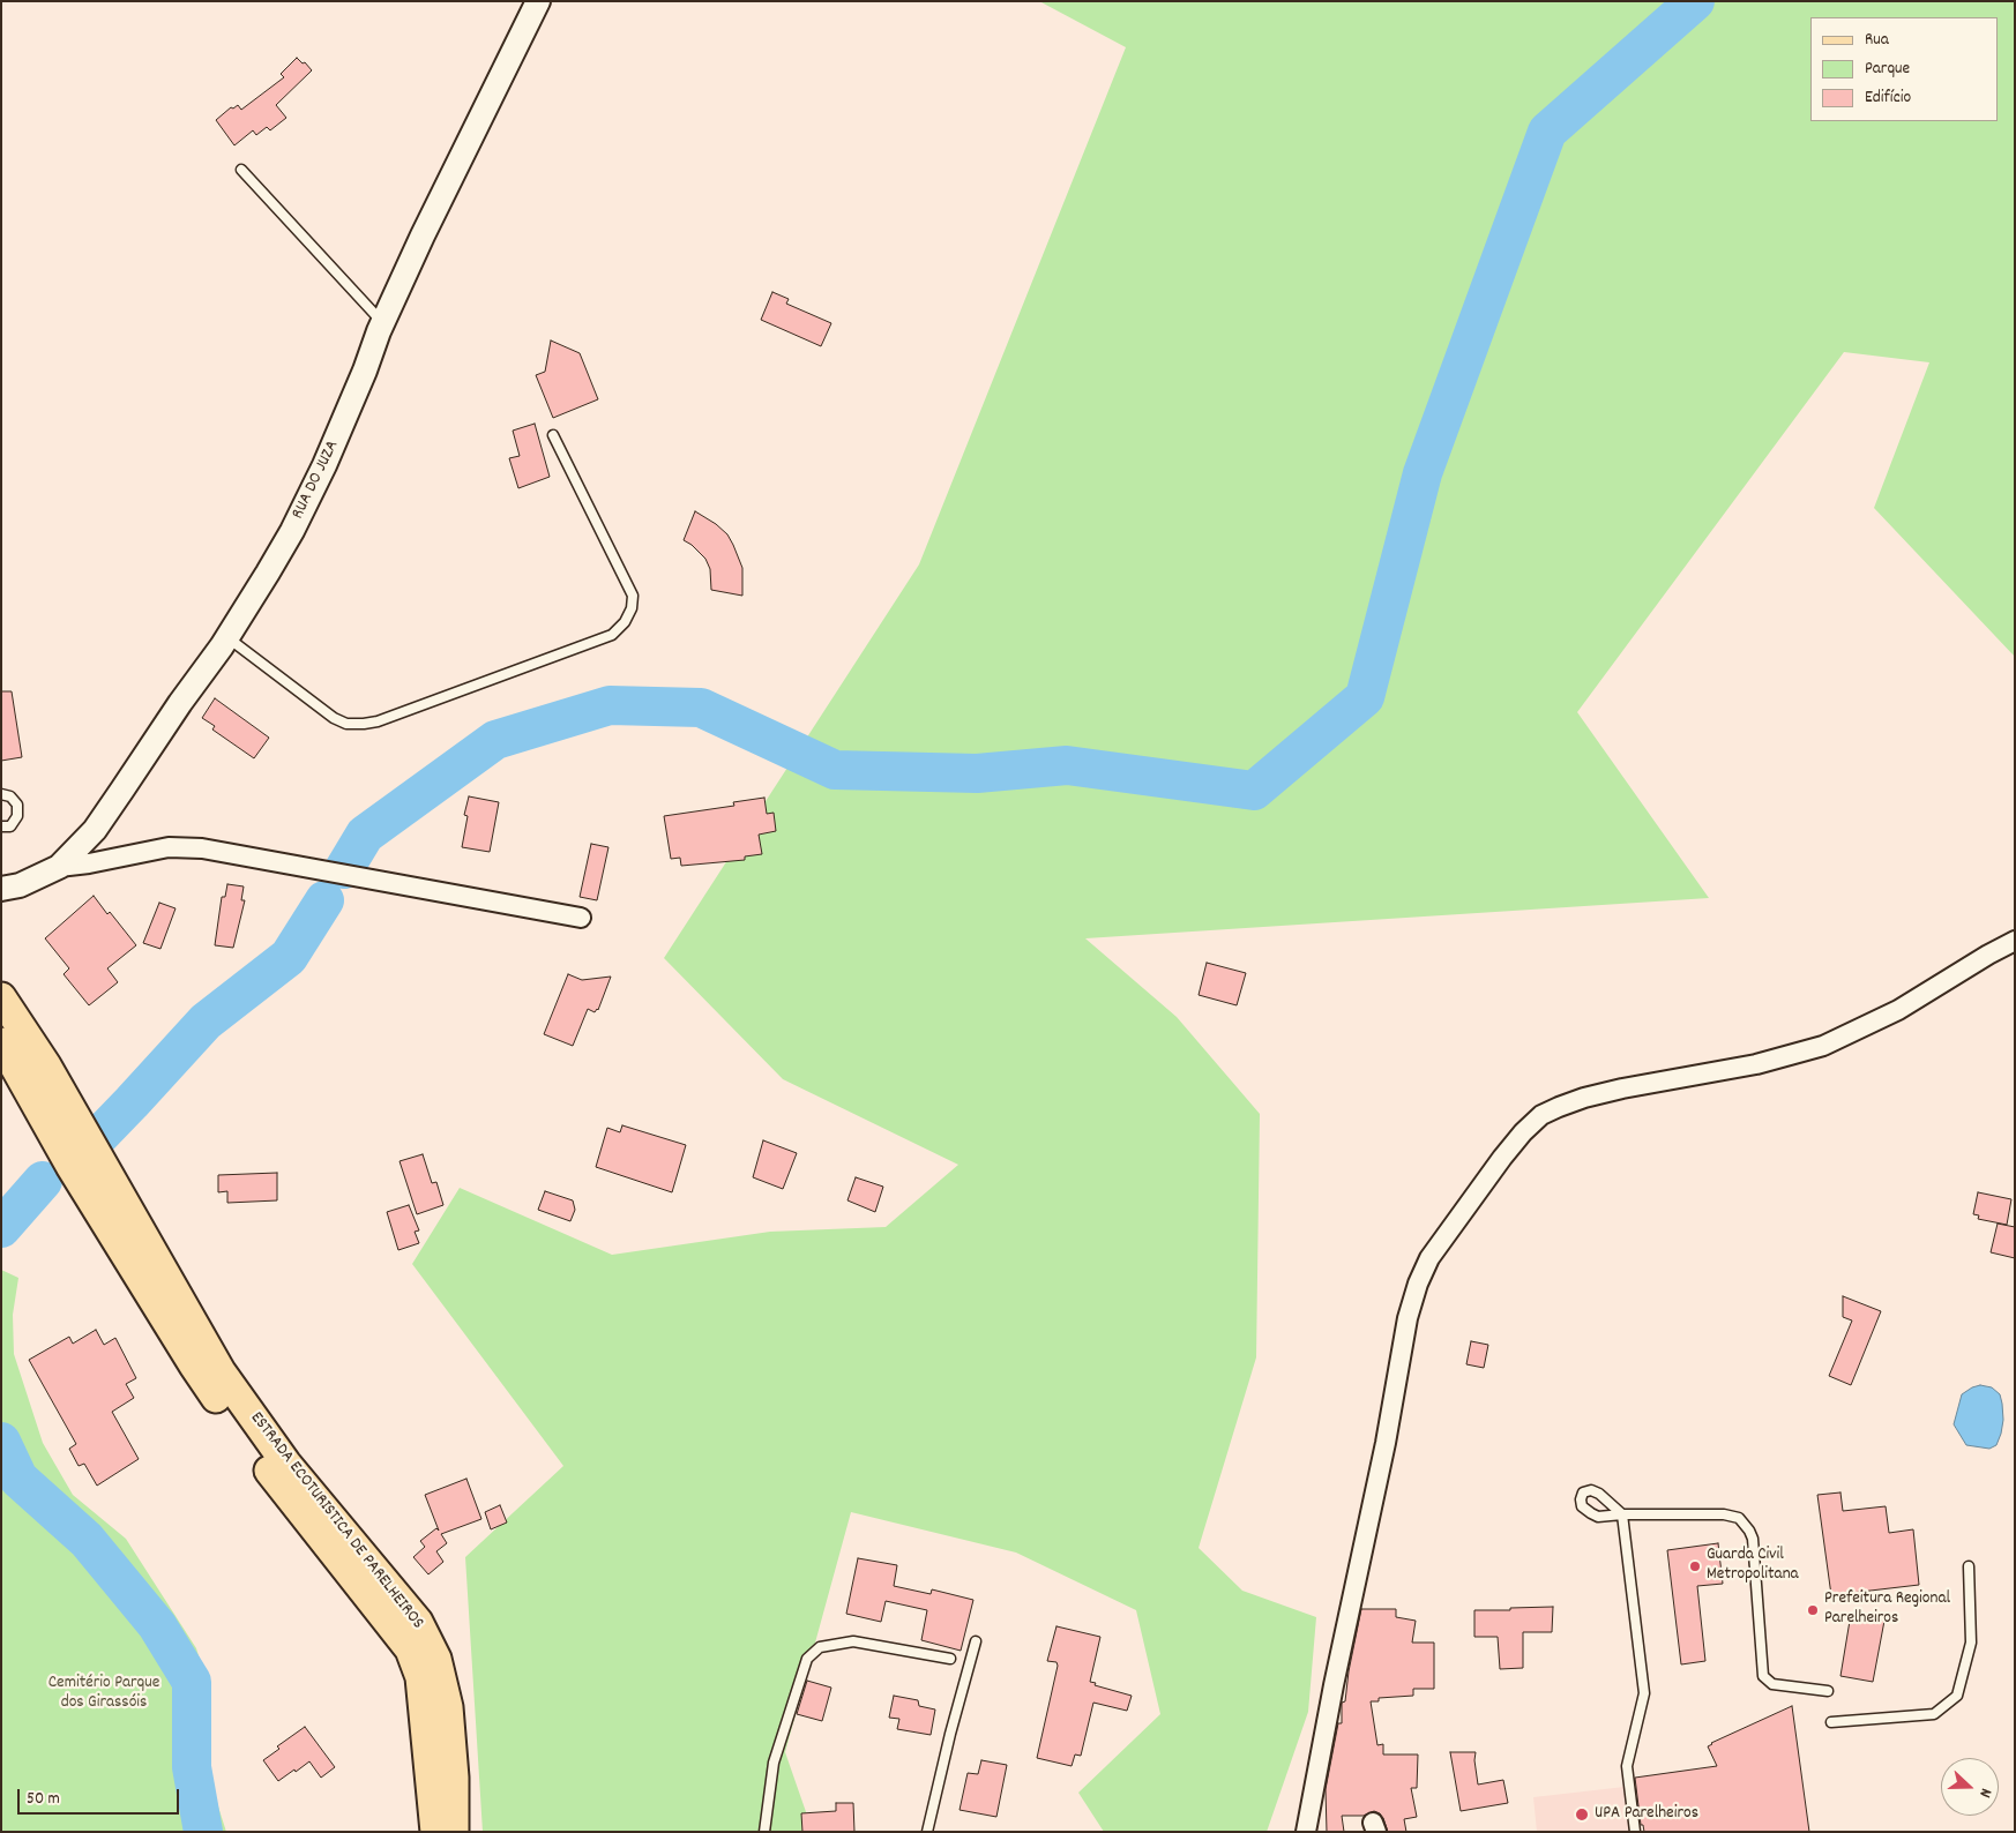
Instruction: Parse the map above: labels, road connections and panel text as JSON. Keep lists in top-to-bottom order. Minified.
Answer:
{"streets":{"main road":["ESTRADA ECOTURISTICA DE PARELHEIROS"],"street":["RUA DO JUZA"]},"parks":["Cemitério Parque dos Girassóis"],"places":["Guarda Civil Metropolitana","Prefeitura Regional Parelheiros","UPA Parelheiros"],"legend":["Rua","Parque","Edifício"],"scale_bar":"50 m","north":"right"}
